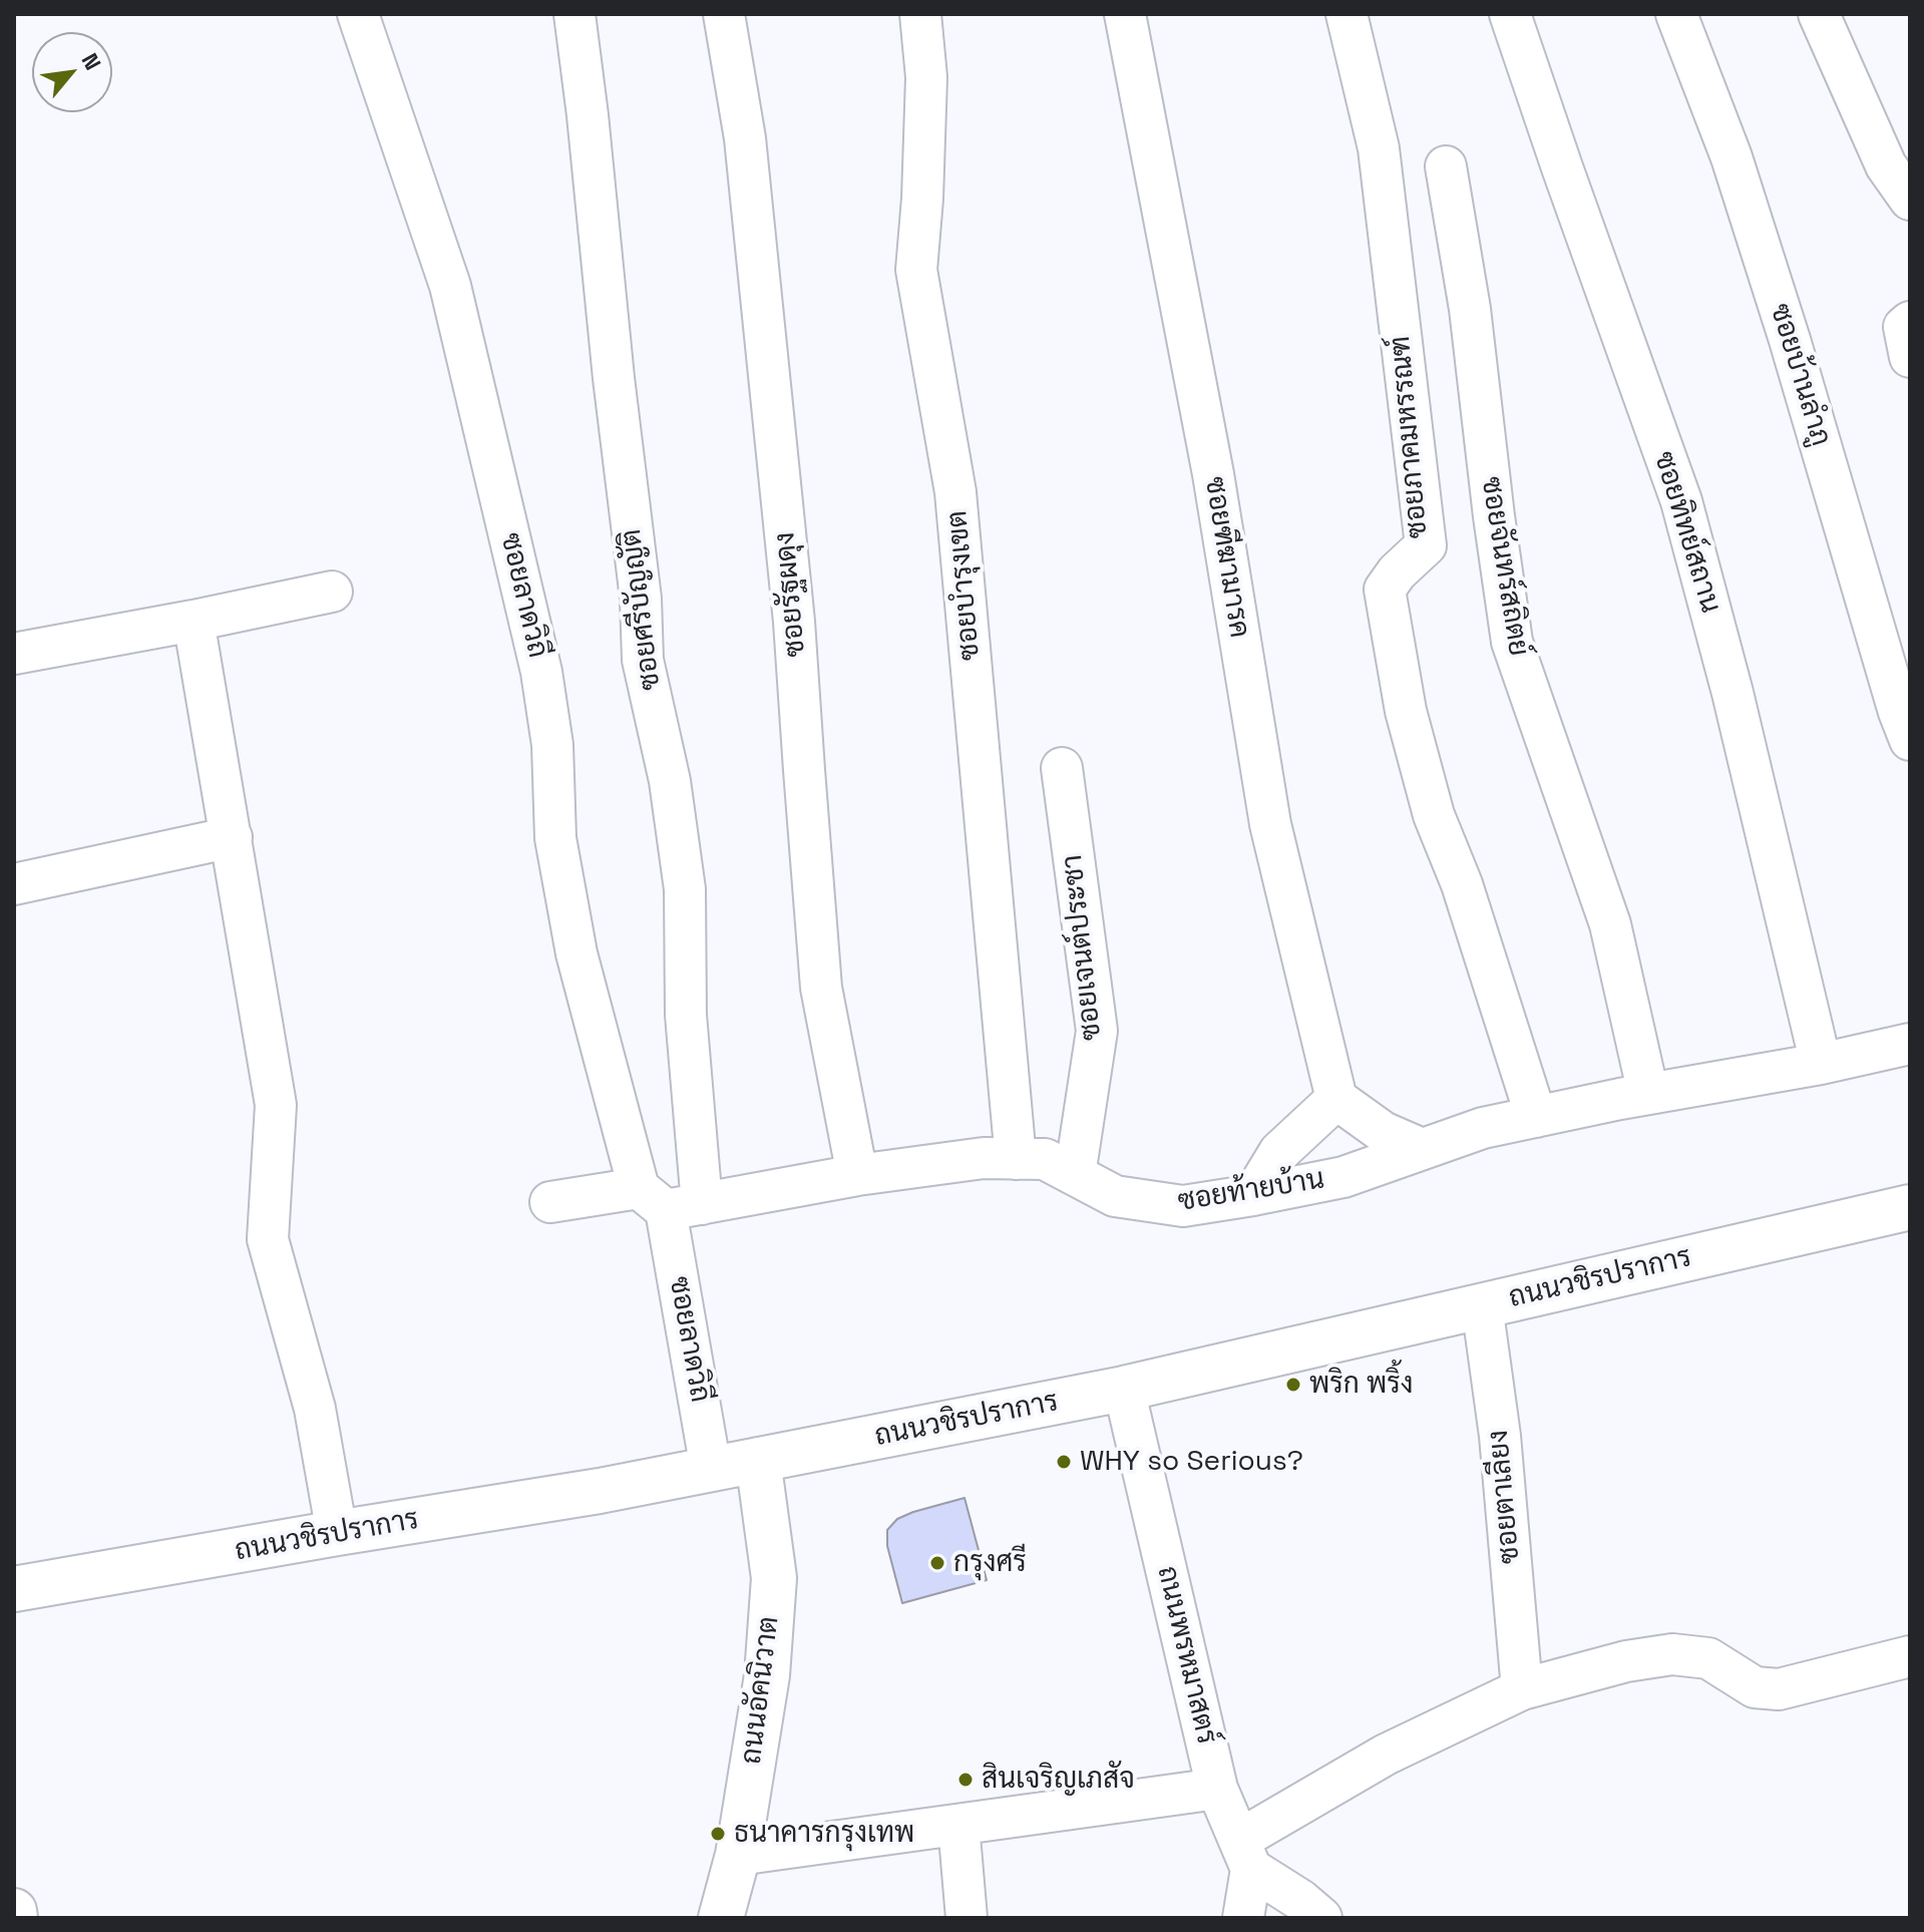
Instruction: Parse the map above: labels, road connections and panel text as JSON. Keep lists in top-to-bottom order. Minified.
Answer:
{"streets":{"street":["ซอยบ้านลำภู","ซอยภาคมหรรณฑ์","ซอยทิทย์สถาน","ซอยฑีฆามารค","ซอยจันทร์สถิตย์","ซอยบำรุงเขต","ซอยรัฐผดุง","ซอยลาดวิถี","ซอยศรีบัญญัติ","ซอยเจนต์ประชา","ซอยท้ายบ้าน","ถนนวชิรปราการ","ซอยตาเลียง","ถนนพรหมาสตร์","ถนนอัคนิวาต"]},"crossings":[["ซอยภาคมหรรณฑ์","ซอยท้ายบ้าน"],["ซอยทิทย์สถาน","ซอยท้ายบ้าน"],["ซอยจันทร์สถิตย์","ซอยท้ายบ้าน"],["ซอยบำรุงเขต","ซอยท้ายบ้าน"],["ซอยรัฐผดุง","ซอยท้ายบ้าน"],["ซอยลาดวิถี","ซอยศรีบัญญัติ"],["ซอยลาดวิถี","ซอยท้ายบ้าน"],["ซอยลาดวิถี","ถนนวชิรปราการ"],["ซอยศรีบัญญัติ","ซอยท้ายบ้าน"],["ซอยเจนต์ประชา","ซอยท้ายบ้าน"],["ถนนวชิรปราการ","ซอยตาเลียง"],["ถนนวชิรปราการ","ถนนพรหมาสตร์"],["ถนนวชิรปราการ","ถนนอัคนิวาต"]],"places":["พริก พริ้ง","WHY so Serious?","กรุงศรี","สินเจริญเภสัจ","ธนาคารกรุงเทพ"],"north":"top right"}
